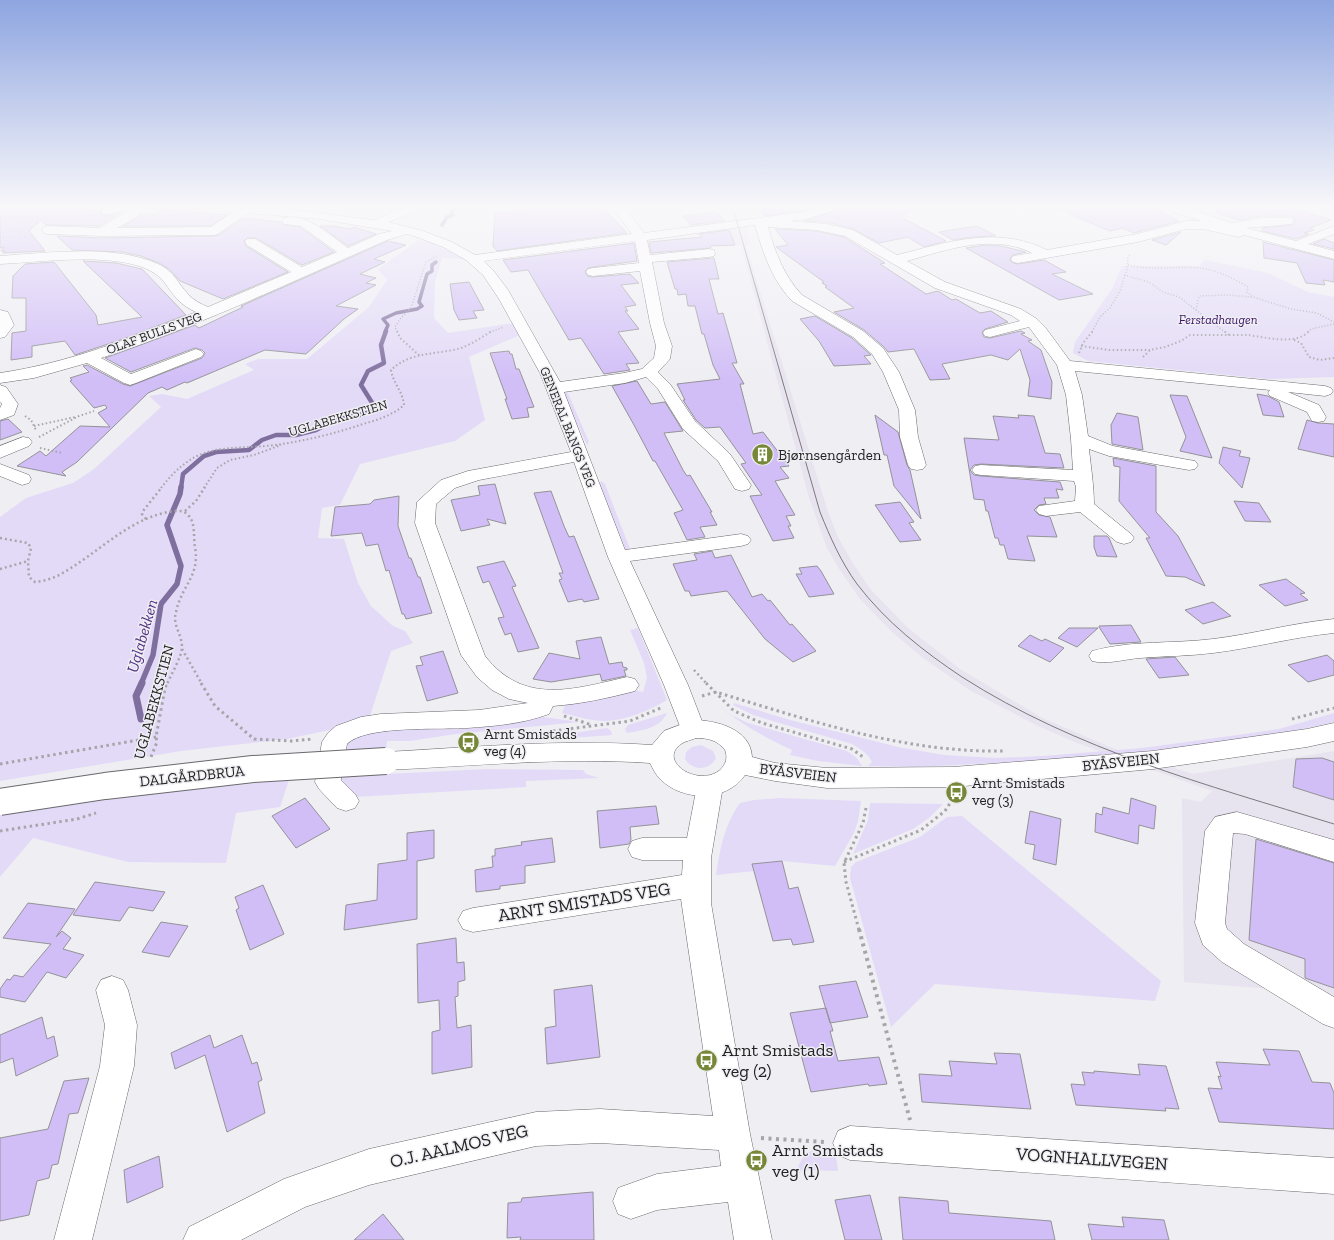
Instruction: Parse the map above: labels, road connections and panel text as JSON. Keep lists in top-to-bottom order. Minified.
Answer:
{"streets":{"street":["OLAF BULLS VEG","GENERAL BANGS VEG","BYÅSVEIEN","DALGÅRDBRUA","ARNT SMISTADS VEG","O.J. AALMOS VEG","VOGNHALLVEGEN"],"path":["UGLABEKKSTIEN"]},"crossings":[["UGLABEKKSTIEN","GENERAL BANGS VEG"],["GENERAL BANGS VEG","BYÅSVEIEN"],["GENERAL BANGS VEG","DALGÅRDBRUA"],["BYÅSVEIEN","DALGÅRDBRUA"]],"water":["Uglabekken"],"parks":["Ferstadhaugen"],"places":{"building":["Bjørnsengården"],"bus stop":["Arnt Smistads veg (4)","Arnt Smistads veg (3)","Arnt Smistads veg (2)","Arnt Smistads veg (1)"]}}
